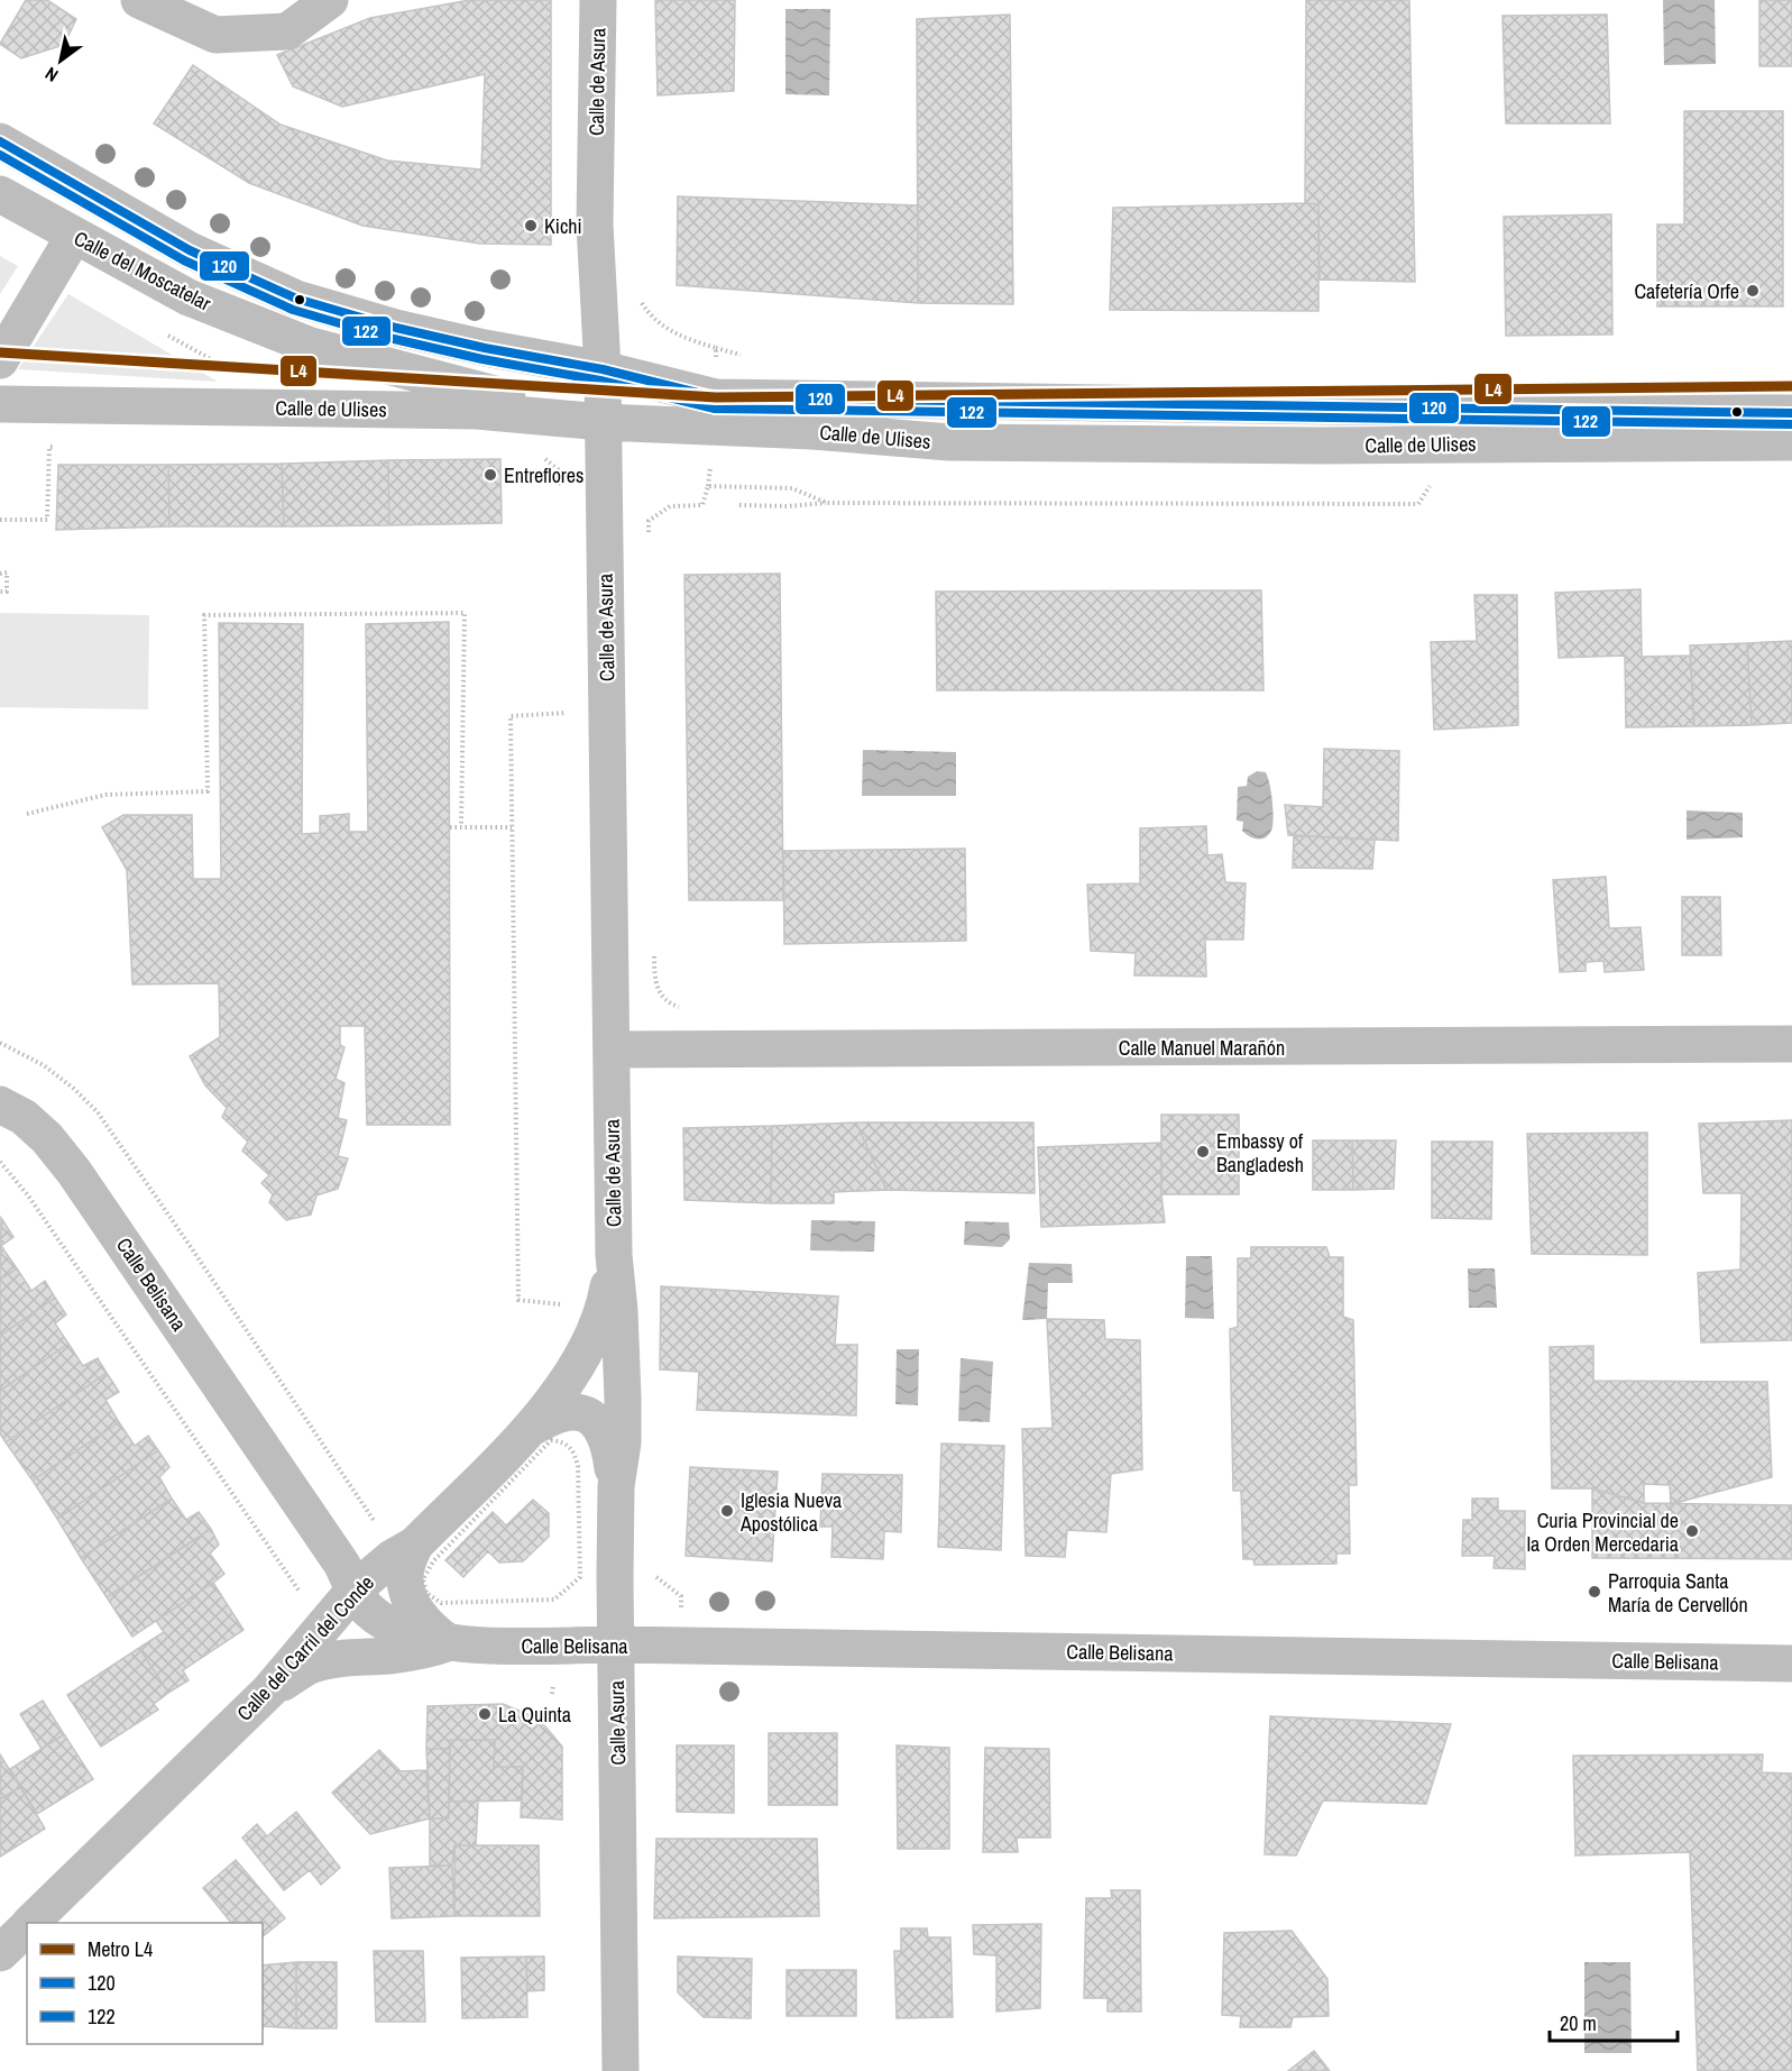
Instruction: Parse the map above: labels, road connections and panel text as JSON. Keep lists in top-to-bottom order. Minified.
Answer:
{"streets":{"street":["Calle de Asura","Calle del Moscatelar","Calle de Ulises","Calle Manuel Marañón","Calle Belisana","Calle del Carril del Conde","Calle Asura"]},"crossings":[["Calle de Asura","Calle del Moscatelar"],["Calle de Asura","Calle de Ulises"],["Calle de Asura","Calle Manuel Marañón"],["Calle de Asura","Calle del Carril del Conde"],["Calle de Asura","Calle Asura"],["Calle del Moscatelar","Calle de Ulises"],["Calle Belisana","Calle del Carril del Conde"],["Calle Belisana","Calle Asura"],["Calle del Carril del Conde","Calle Asura"]],"places":["Kichi","Cafetería Orfe","Entreflores","Embassy of Bangladesh","Iglesia Nueva Apostólica","Curia Provincial de la Orden Mercedaria","Parroquia Santa María de Cervellón","La Quinta"],"lines":["transit line 120","transit line 122","metro line L4"],"legend":["Metro L4","120","122"],"scale_bar":"20 m","north":"bottom left"}
